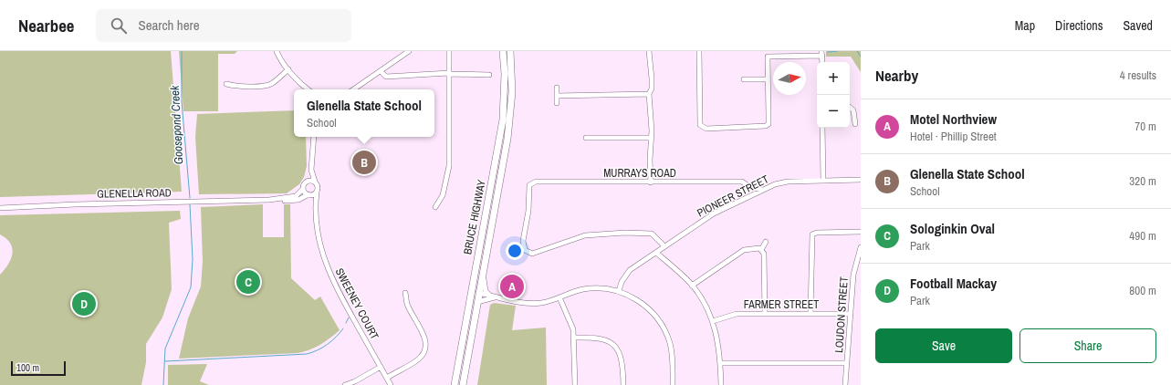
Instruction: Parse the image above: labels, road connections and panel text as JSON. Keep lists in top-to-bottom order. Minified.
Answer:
{"streets":{"highway":["BRUCE HIGHWAY"],"street":["MURRAYS ROAD","GLENELLA ROAD","PIONEER STREET","SWEENEY COURT","FARMER STREET","LOUDON STREET"]},"crossings":[["MURRAYS ROAD","PIONEER STREET"],["GLENELLA ROAD","SWEENEY COURT"],["FARMER STREET","LOUDON STREET"]],"water":["Goosepond Creek"],"scale_bar":"100 m","north":"right","page":{"header":"Nearbee","search":"Search here","nav":["Map","Directions","Saved"],"heading":["Nearby","4 results"],"map_buttons":["+","−"],"popup":["Glenella State School","School"],"list":[{"mark":"A","name":"Motel Northview","note":"Hotel · Phillip Street","value":"70 m"},{"mark":"B","name":"Glenella State School","note":"School","value":"320 m"},{"mark":"C","name":"Sologinkin Oval","note":"Park","value":"490 m"},{"mark":"D","name":"Football Mackay","note":"Park","value":"800 m"}],"pins":["B","C","A","D"],"buttons":["Save","Share"],"scale":"100 m"}}
